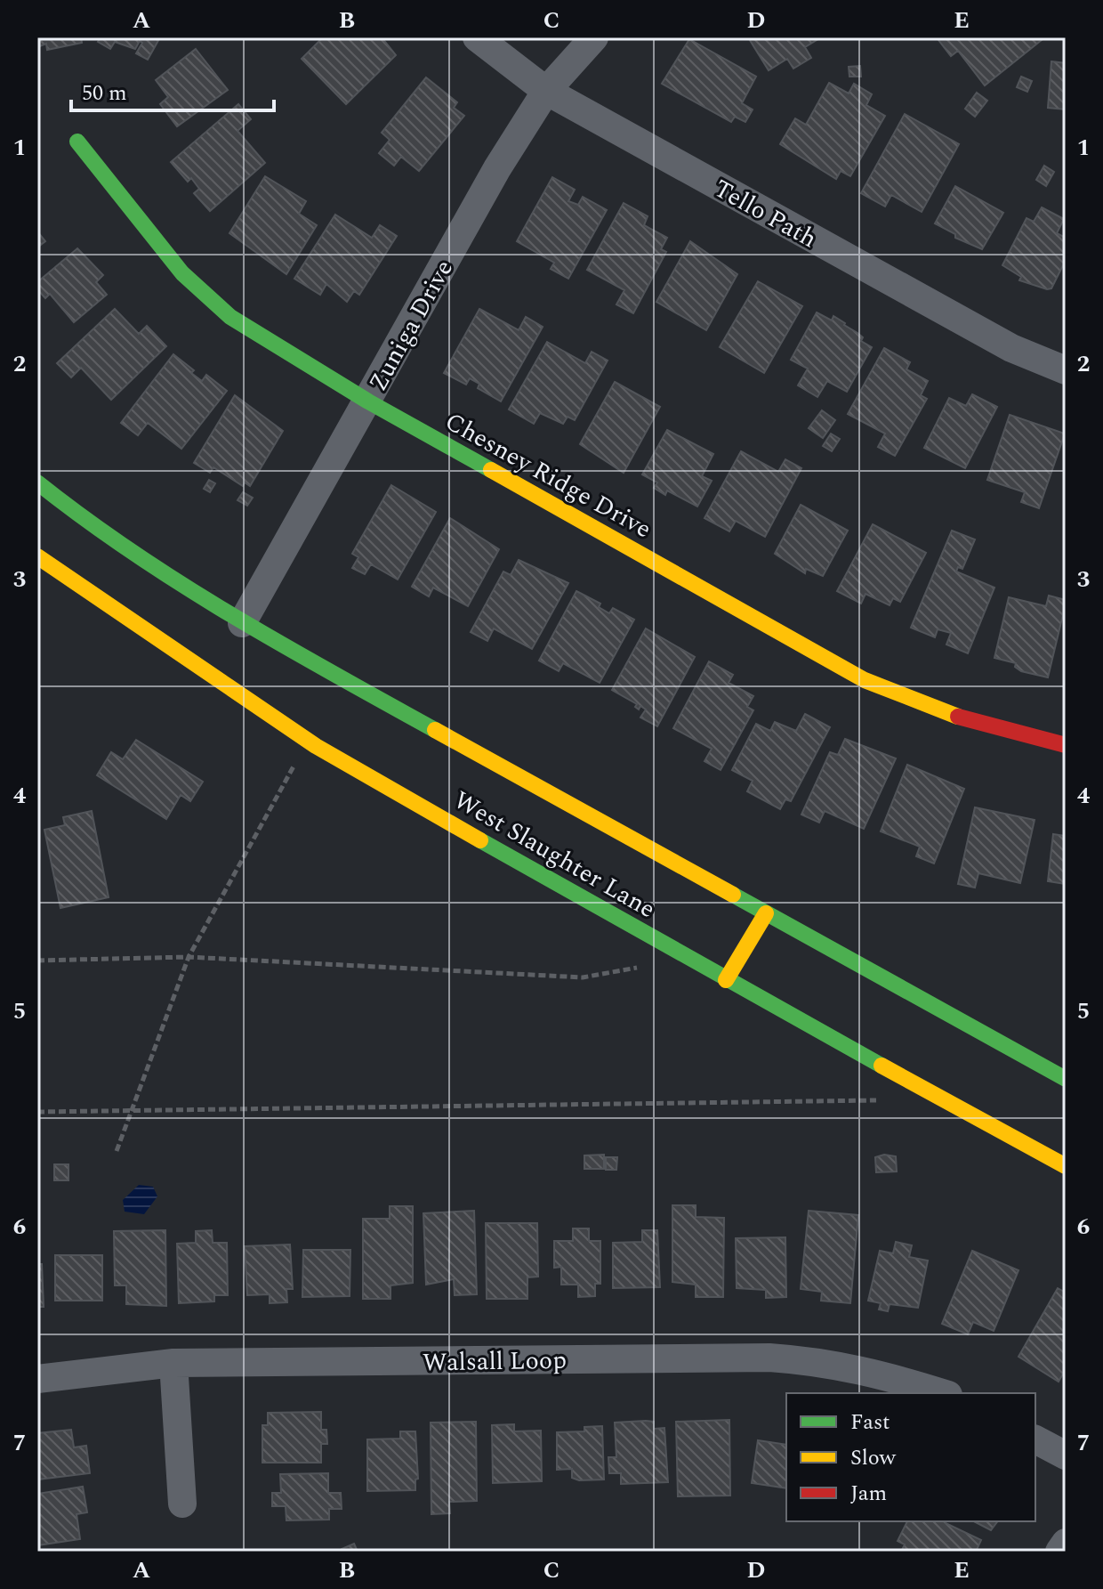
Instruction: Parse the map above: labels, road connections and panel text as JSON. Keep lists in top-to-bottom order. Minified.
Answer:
{"streets":{"main road":["Chesney Ridge Drive","West Slaughter Lane"],"street":["Tello Path","Zuniga Drive","Walsall Loop"]},"crossings":[["Tello Path","Zuniga Drive"],["Zuniga Drive","Chesney Ridge Drive"],["Zuniga Drive","West Slaughter Lane"]],"legend":["Fast","Slow","Jam"],"scale_bar":"50 m","grid":{"columns":["A","B","C","D","E"],"rows":["1","2","3","4","5","6","7"]}}
